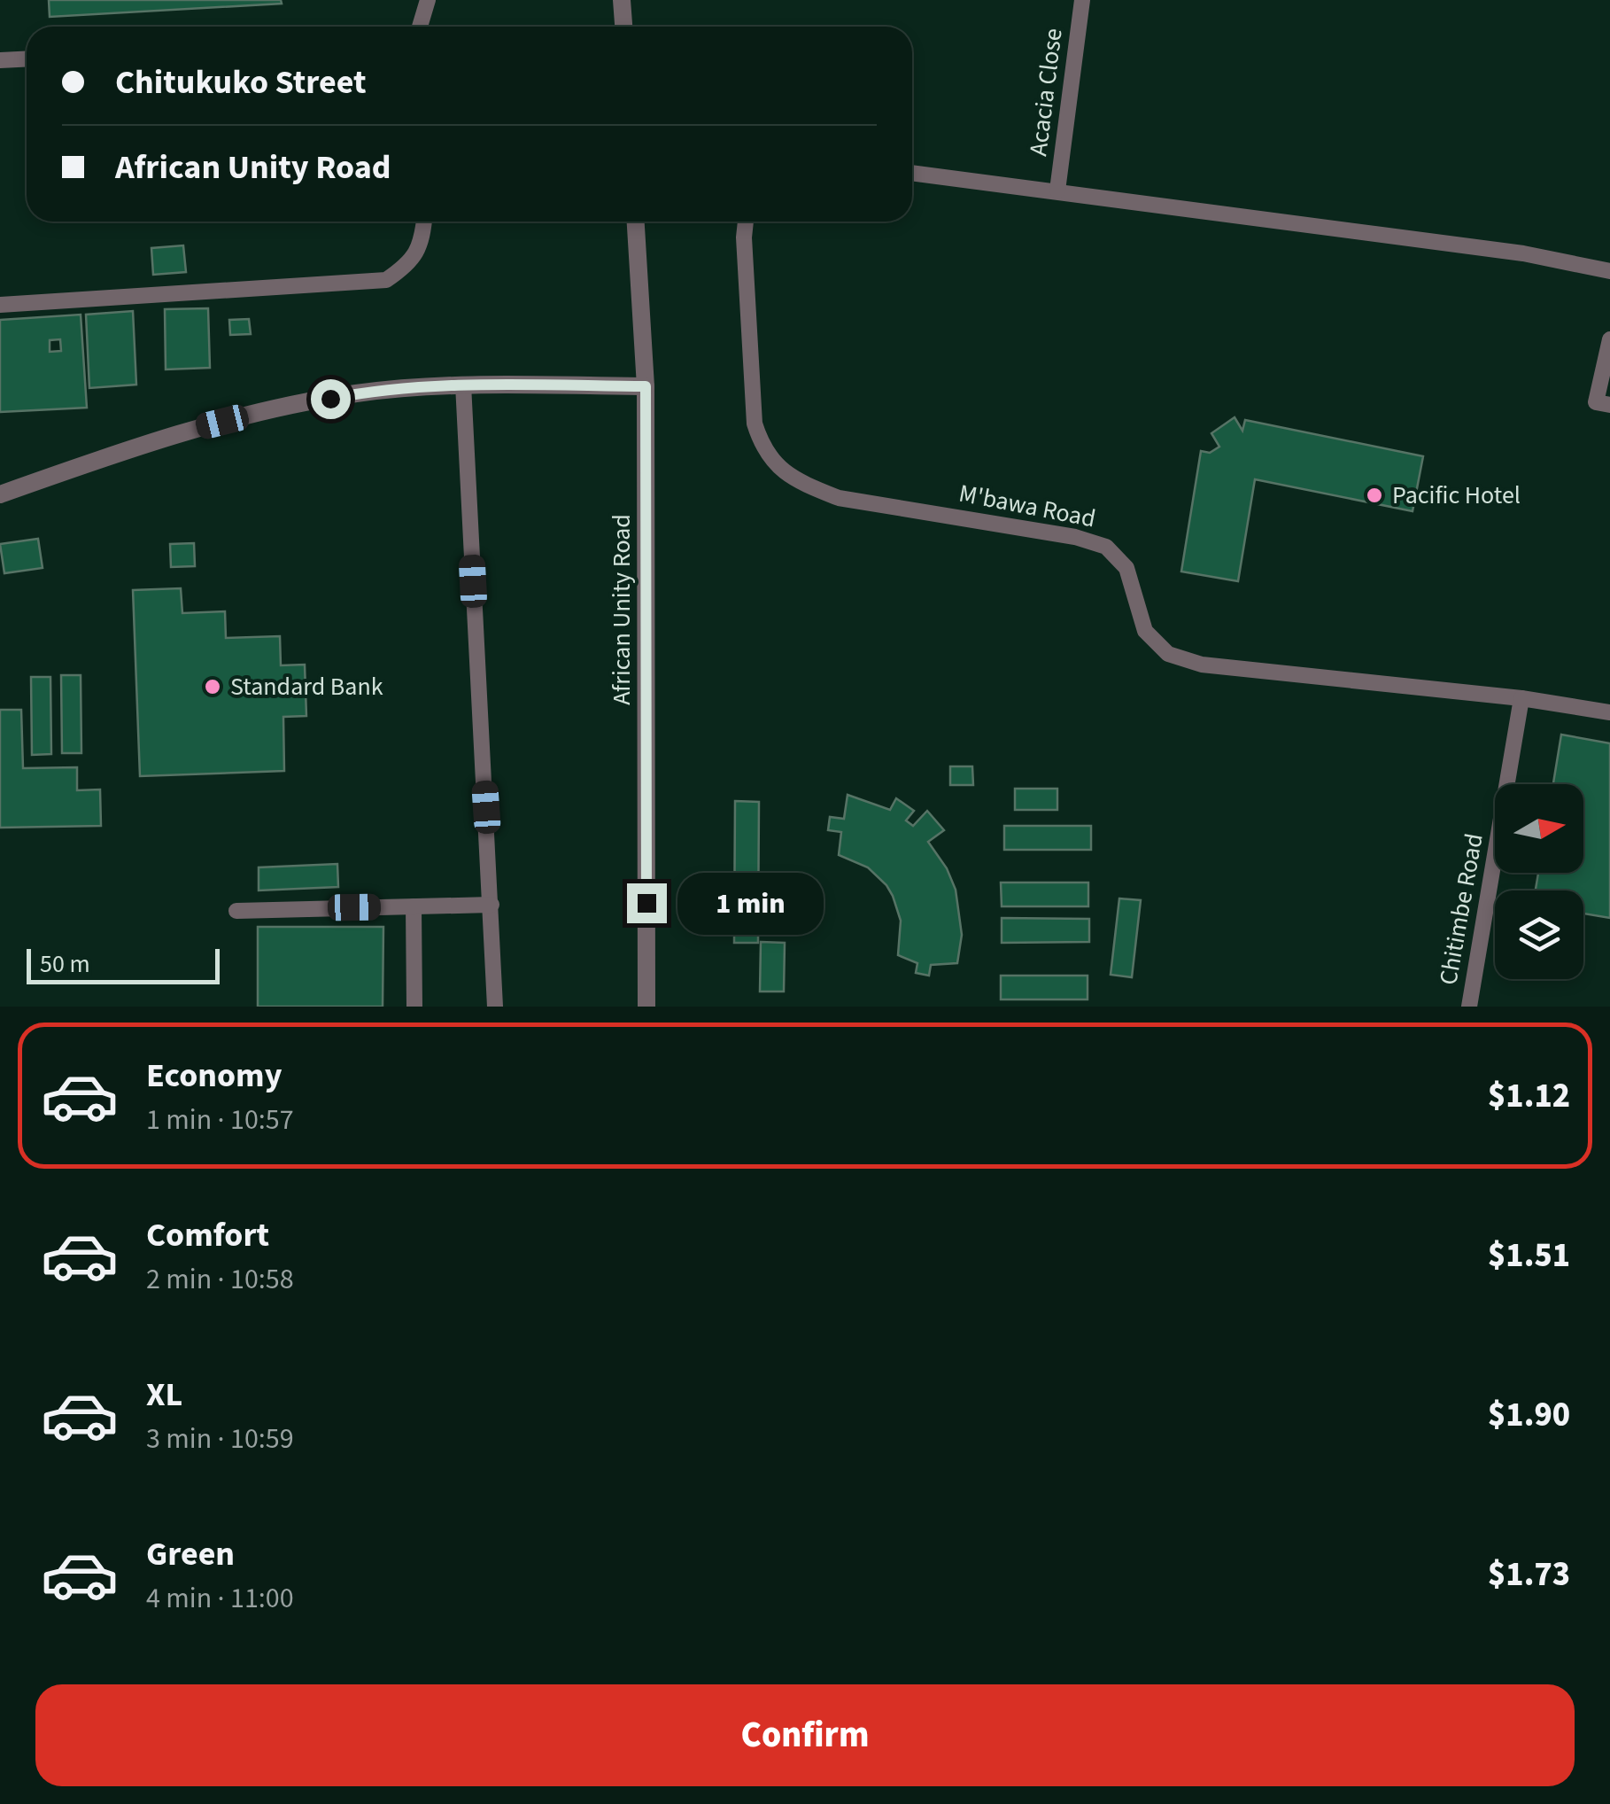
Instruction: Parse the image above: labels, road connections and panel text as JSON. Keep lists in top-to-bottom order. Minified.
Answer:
{"streets":{"street":["African Unity Road"],"lane":["Acacia Close","M'bawa Road","Chitimbe Road"]},"crossings":[["M'bawa Road","Chitimbe Road"]],"places":["Pacific Hotel","Standard Bank"],"scale_bar":"50 m","north":"right","page":{"banner":["Chitukuko Street","African Unity Road"],"bubble":"1 min","scale":"50 m","list":[{"name":"Economy","note":"1 min · 10:57","value":"$1.12"},{"name":"Comfort","note":"2 min · 10:58","value":"$1.51"},{"name":"XL","note":"3 min · 10:59","value":"$1.90"},{"name":"Green","note":"4 min · 11:00","value":"$1.73"}],"buttons":"Confirm"}}
